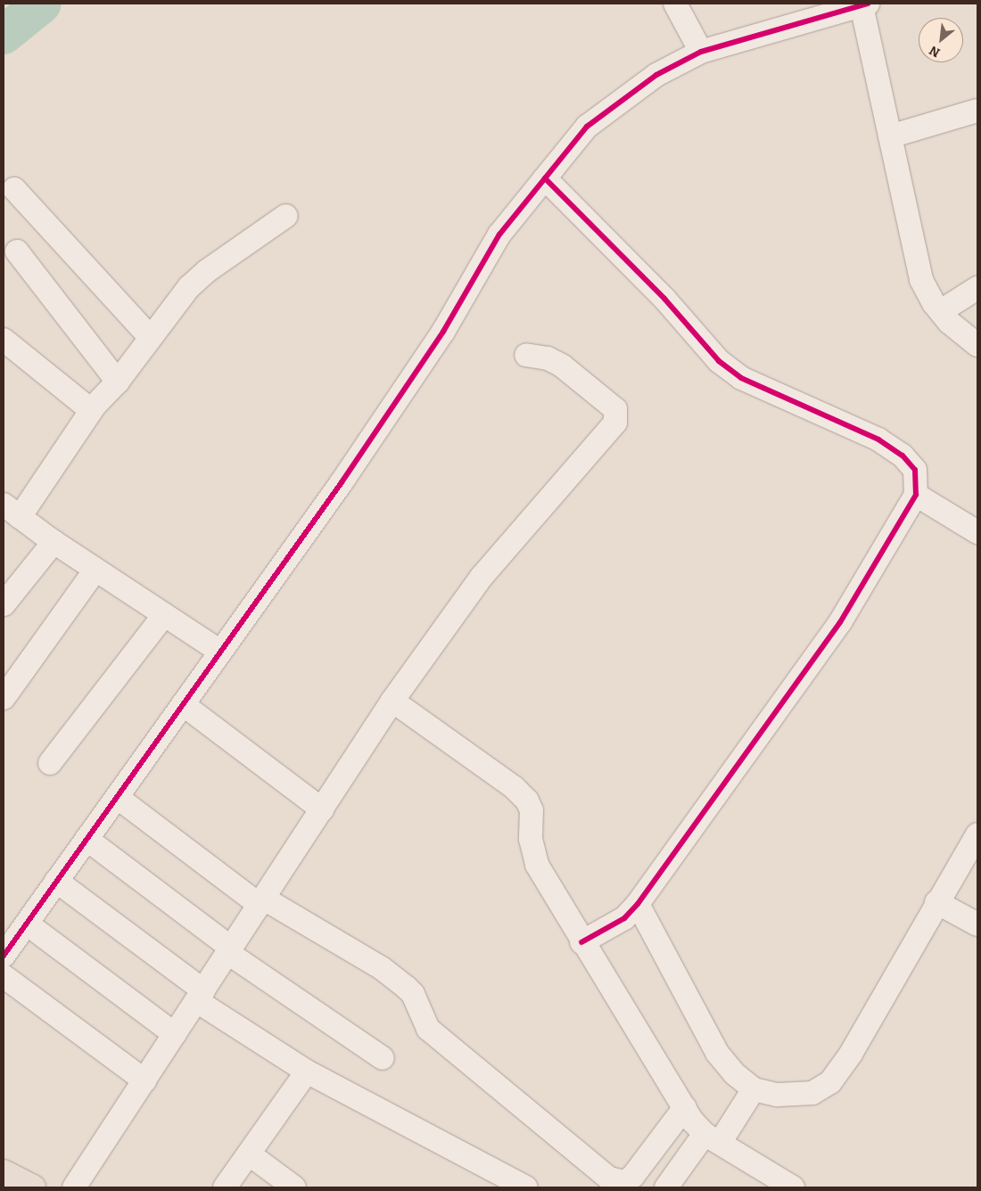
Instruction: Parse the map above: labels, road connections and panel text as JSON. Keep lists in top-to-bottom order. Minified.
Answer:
{"north":"bottom left"}
